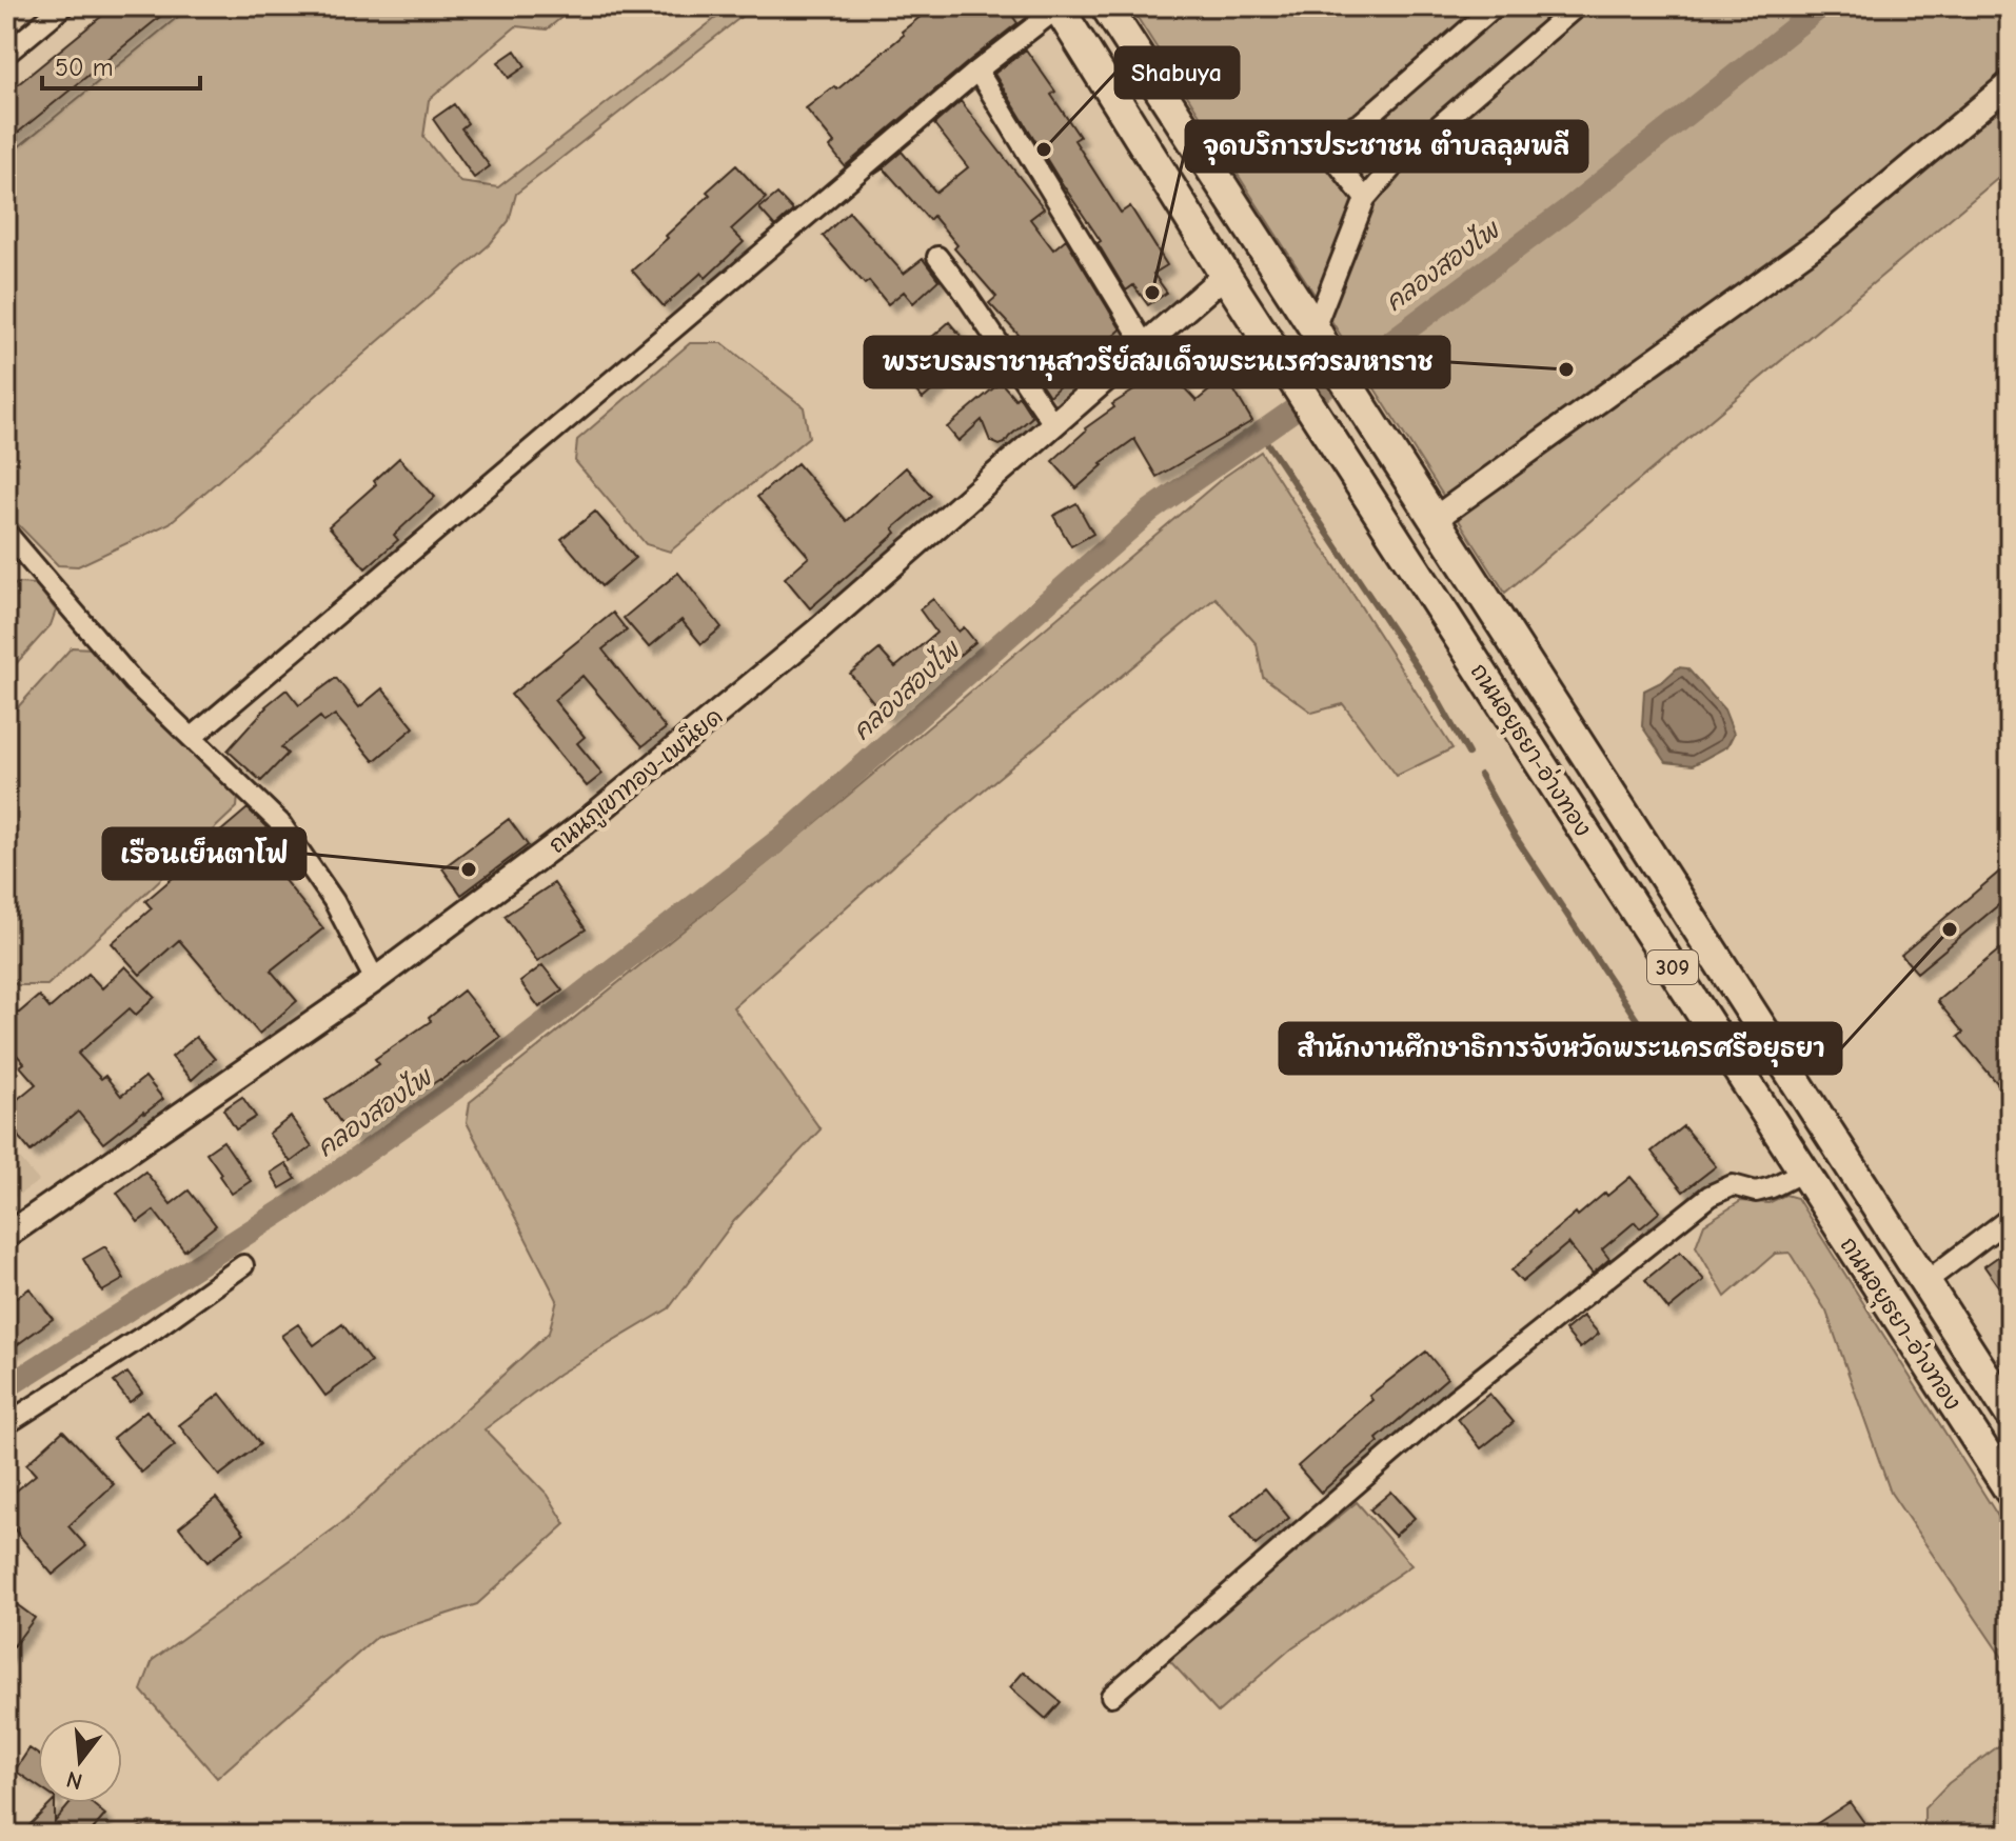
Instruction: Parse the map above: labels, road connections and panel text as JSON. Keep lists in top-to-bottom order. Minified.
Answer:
{"streets":{"main road":["ถนนอยุธยา-อ่างทอง","309"],"street":["ถนนภูเขาทอง-เพนียด"]},"crossings":[["ถนนอยุธยา-อ่างทอง","ถนนภูเขาทอง-เพนียด"]],"water":["คลองสองไพ"],"places":["Shabuya","จุดบริการประชาชน ตำบลลุมพลี","พระบรมราชานุสาวรีย์สมเด็จพระนเรศวรมหาราช","เรือนเย็นตาโฟ","สำนักงานศึกษาธิการจังหวัดพระนครศรีอยุธยา"],"scale_bar":"50 m","north":"bottom"}
